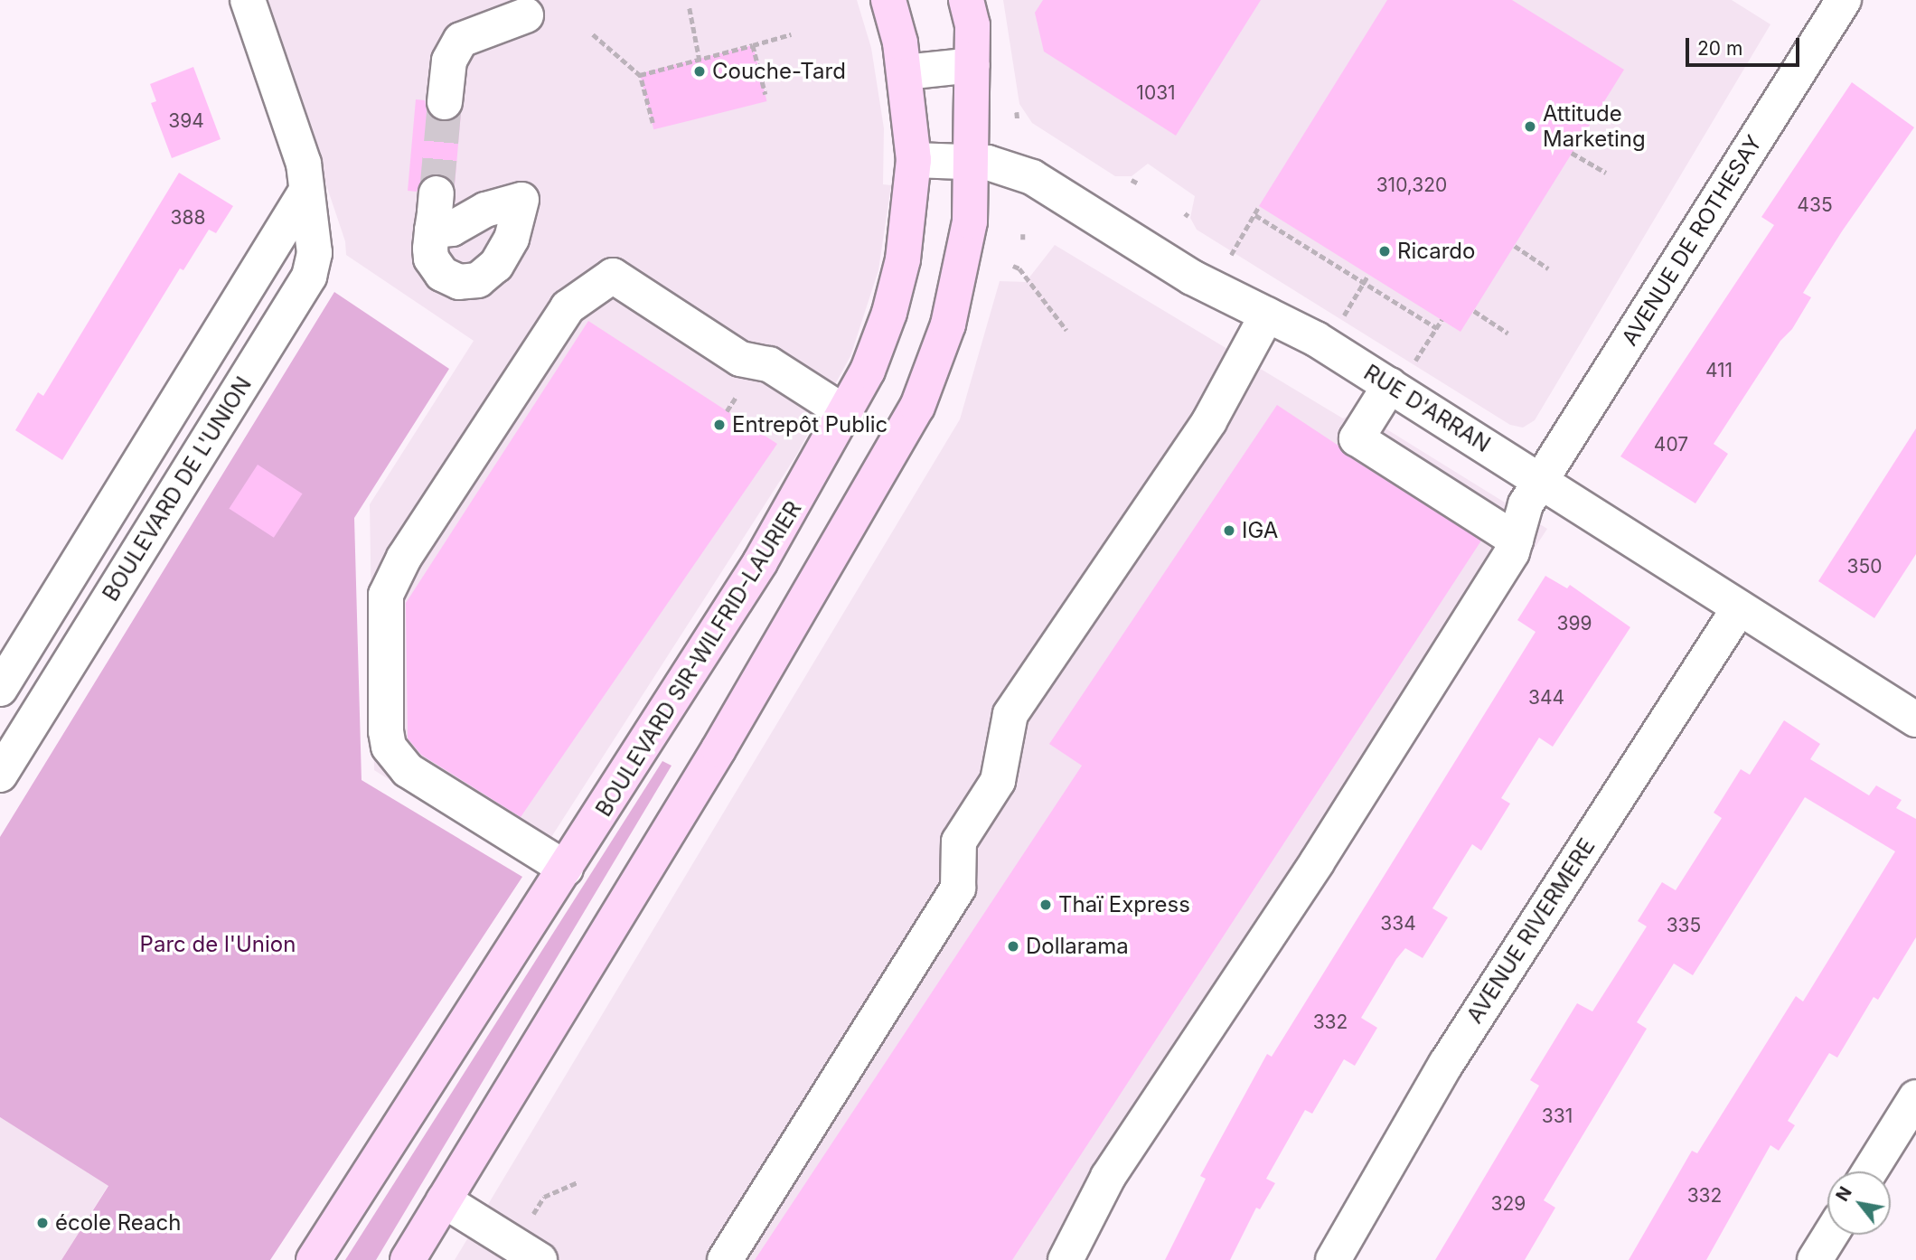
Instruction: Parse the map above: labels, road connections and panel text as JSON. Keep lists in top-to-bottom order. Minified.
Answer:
{"streets":{"main road":["BOULEVARD SIR-WILFRID-LAURIER"],"street":["AVENUE DE ROTHESAY","RUE D'ARRAN","BOULEVARD DE L'UNION","AVENUE RIVERMERE"]},"crossings":[["AVENUE DE ROTHESAY","RUE D'ARRAN"],["RUE D'ARRAN","BOULEVARD SIR-WILFRID-LAURIER"],["RUE D'ARRAN","AVENUE RIVERMERE"]],"parks":["Parc de l'Union"],"places":["Couche-Tard","Attitude Marketing","Ricardo","Entrepôt Public","IGA","Thaï Express","Dollarama","école Reach"],"house_numbers":["1031","394","310,320","435","388","411","407","350","399","344","334","335","332","331","332","329"],"scale_bar":"20 m","north":"top left"}
